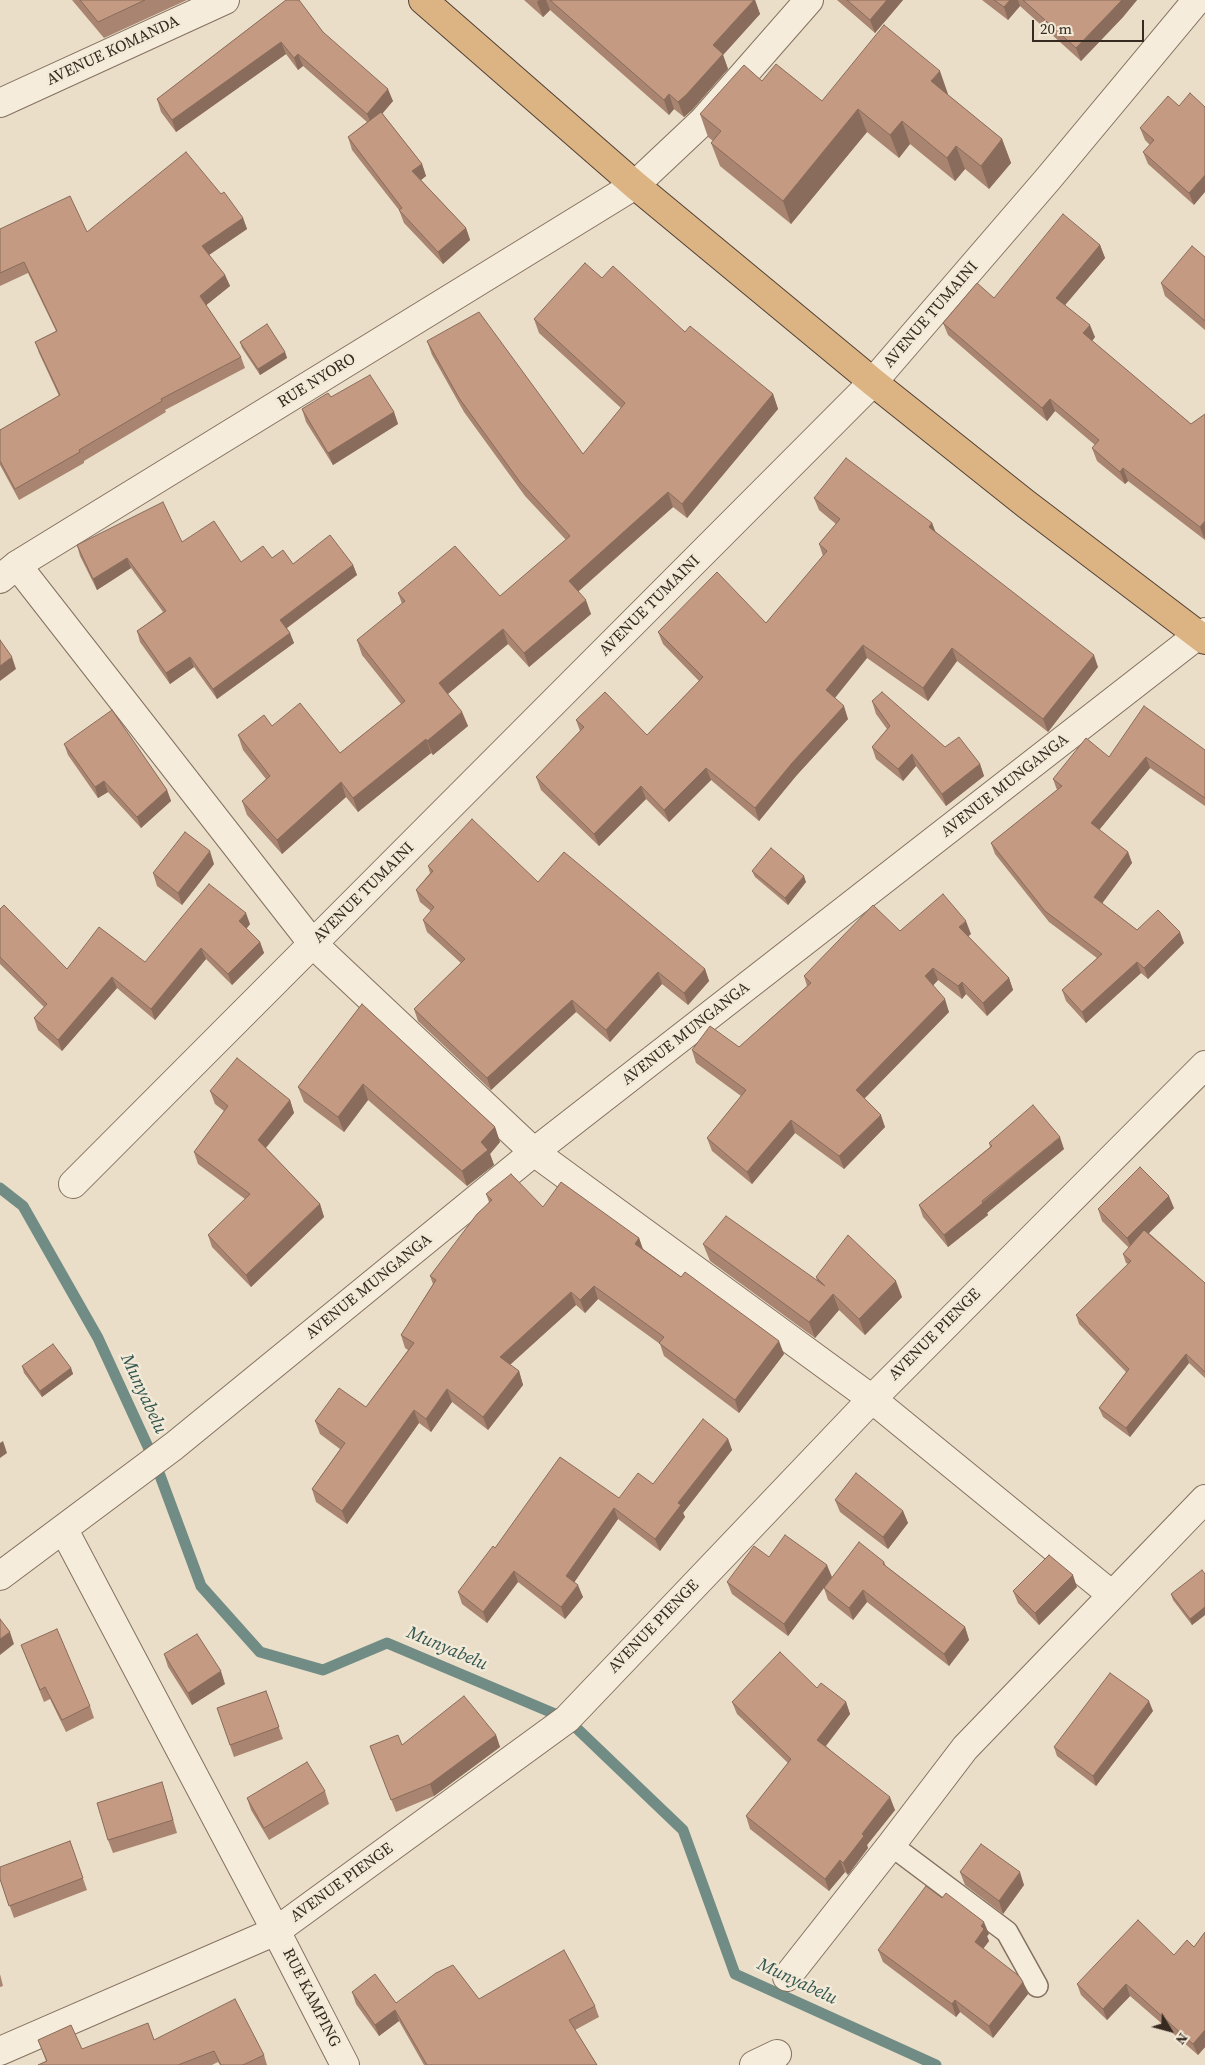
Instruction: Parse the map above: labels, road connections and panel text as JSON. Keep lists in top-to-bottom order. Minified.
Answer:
{"streets":{"street":["AVENUE KOMANDA","AVENUE TUMAINI","RUE NYORO","AVENUE MUNGANGA","AVENUE PIENGE","RUE KAMPING"]},"crossings":[["AVENUE MUNGANGA","RUE KAMPING"],["AVENUE PIENGE","RUE KAMPING"]],"water":["Munyabelu"],"scale_bar":"20 m","north":"bottom right"}
